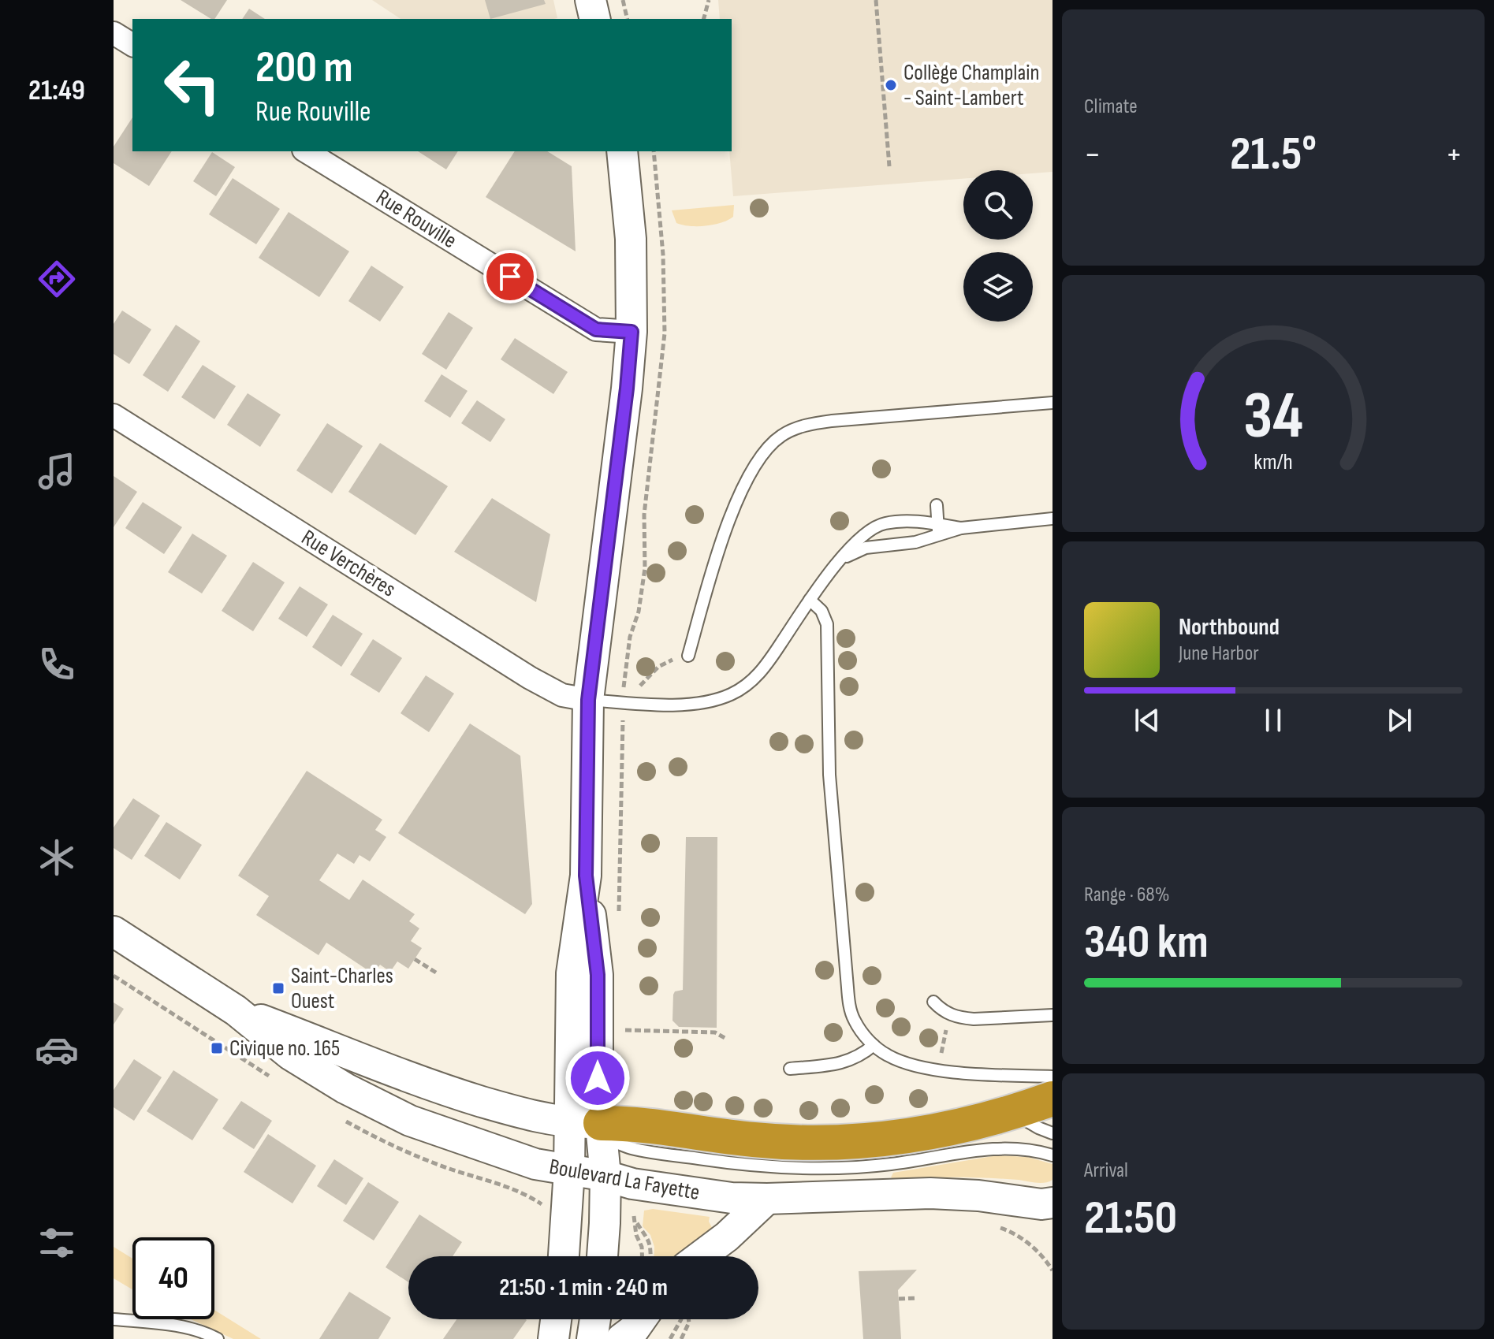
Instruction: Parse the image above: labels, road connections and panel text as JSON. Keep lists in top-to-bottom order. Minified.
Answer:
{"streets":{"street":["Rue Rouville","Rue Verchères","Boulevard La Fayette"]},"places":{"other":["Collège Champlain - Saint-Lambert"],"transit":["Saint-Charles Ouest","Civique no. 165"]},"page":{"tabs":"21:49","tile":["Climate",["Range · 68%","340 km"],["Arrival","21:50"]],"turn":["200 m","Rue Rouville"],"heat":["−","21.5°","+"],"song":["Northbound","June Harbor"],"limit":"40","trip":"21:50 · 1 min · 240 m","gauge":["34","km/h"]}}
